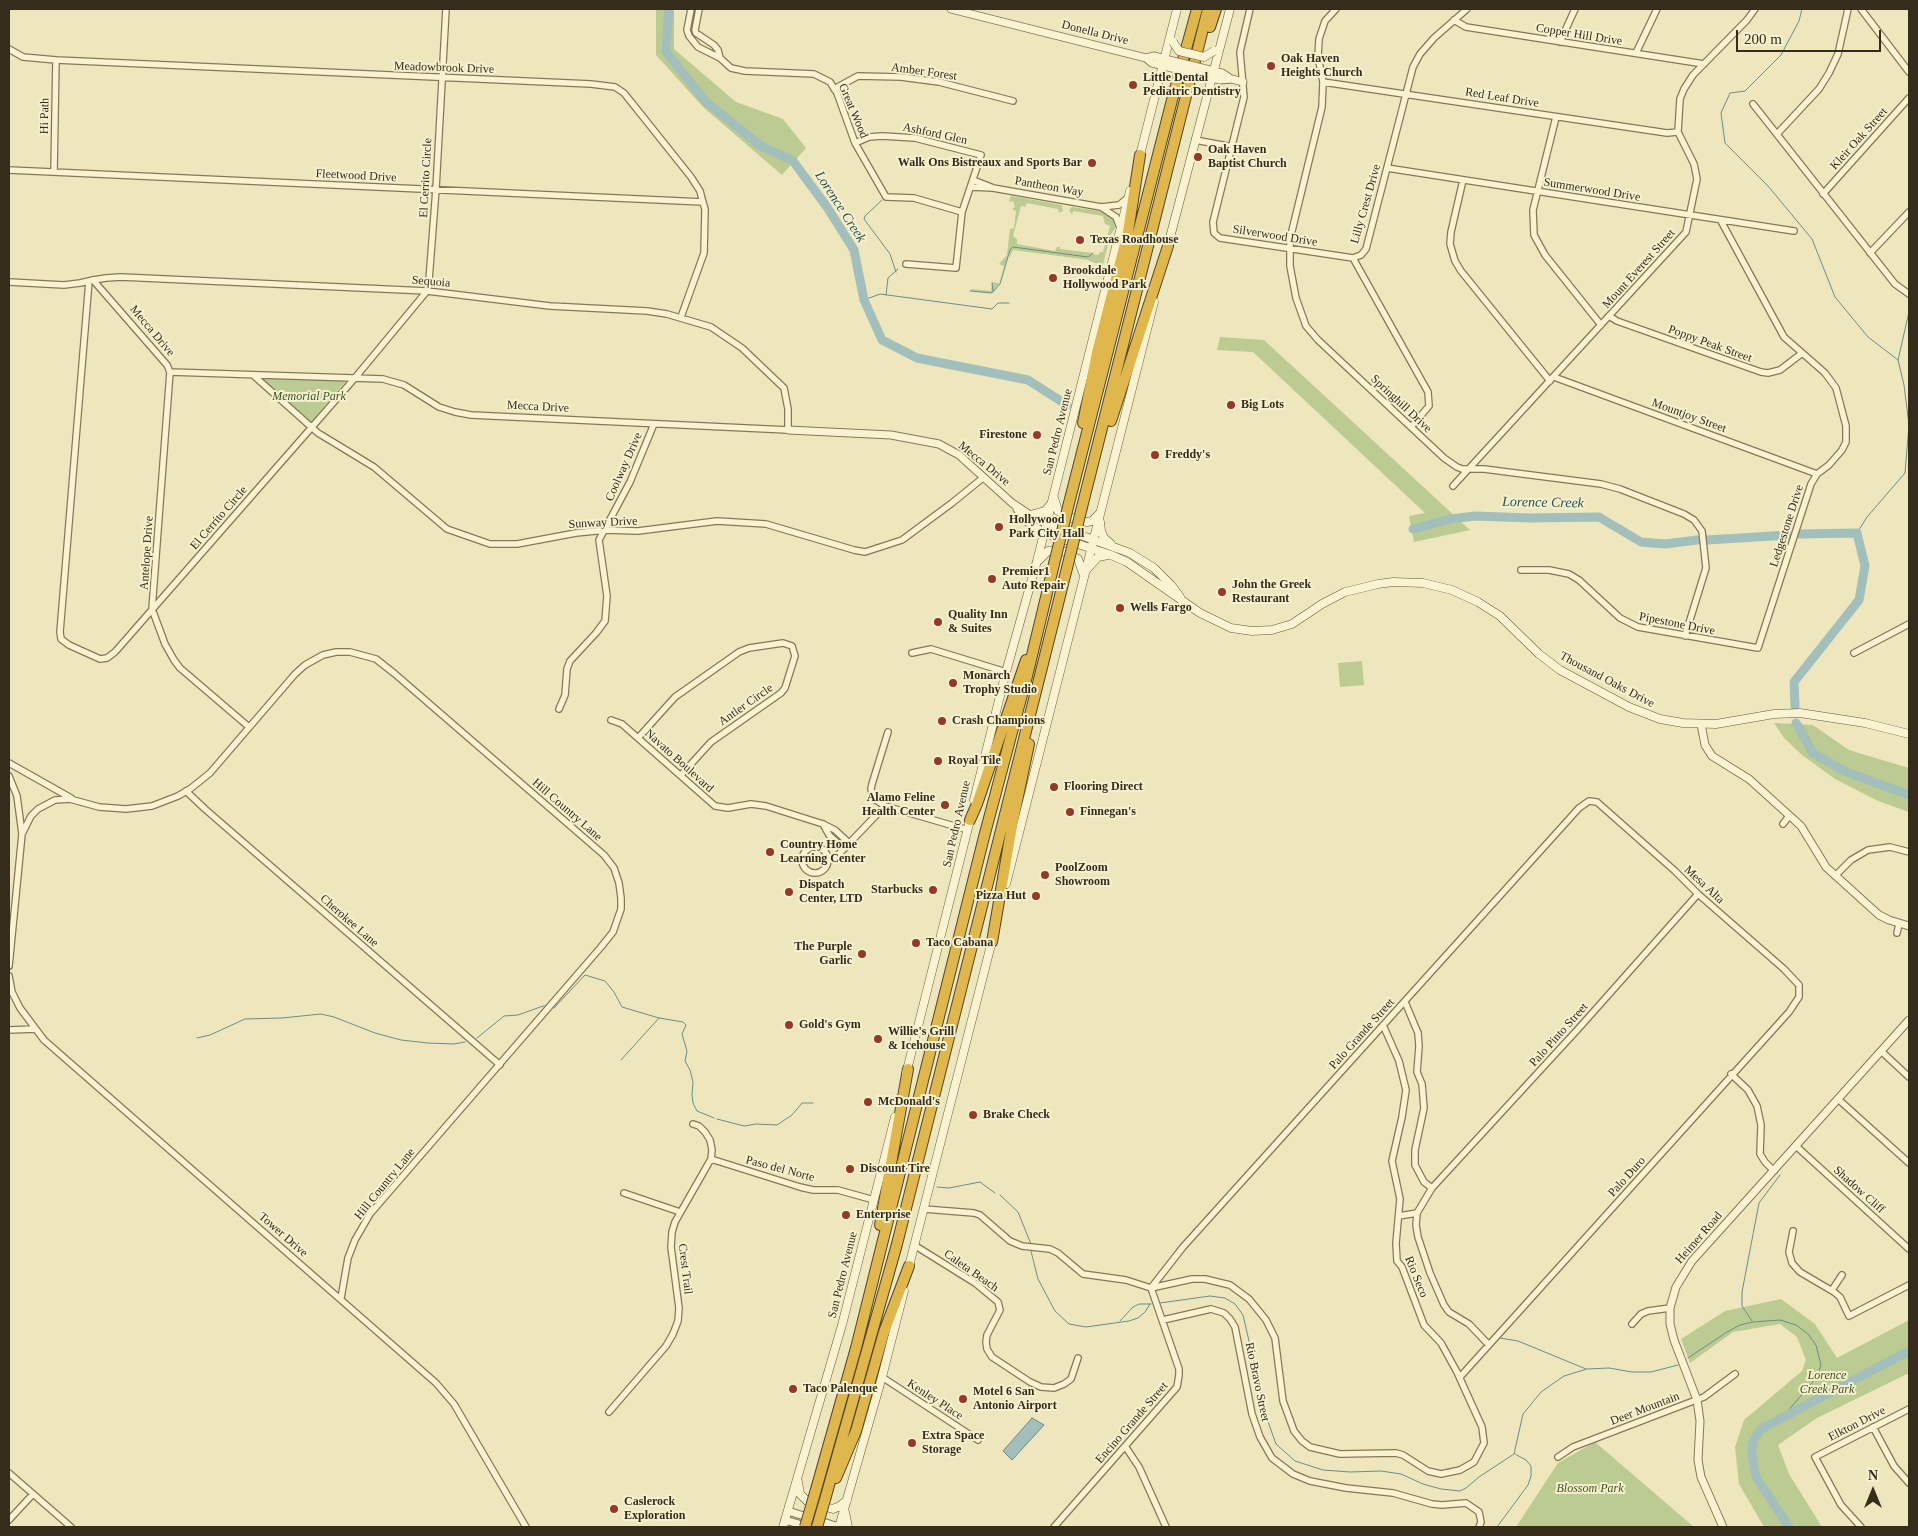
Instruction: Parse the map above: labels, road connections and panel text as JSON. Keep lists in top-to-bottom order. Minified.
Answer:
{"streets":{"main road":["Mecca Drive","San Pedro Avenue","Thousand Oaks Drive"],"street":["Donella Drive","Copper Hill Drive","Meadowbrook Drive","Amber Forest","Red Leaf Drive","Great Wood","Hi Path","Ashford Glen","Kleir Oak Street","Fleetwood Drive","El Cerrito Circle","Pantheon Way","Summerwood Drive","Lilly Crest Drive","Silverwood Drive","Mount Everest Street","Sequoia","Poppy Peak Street","Springhill Drive","Mountjoy Street","Coolway Drive","Sunway Drive","Ledgestone Drive","Antelope Drive","Pipestone Drive","Antler Circle","Navato Boulevard","Hill Country Lane","Mesa Alta","Cherokee Lane","Palo Grande Street","Palo Pinto Street","Paso del Norte","Palo Duro","Shadow Cliff","Tower Drive","Heimer Road","Crest Trail","Caleta Beach","Rio Seco","Rio Bravo Street","Kenley Place","Deer Mountain","Encino Grande Street","Elkton Drive"]},"crossings":[["Donella Drive","Silverwood Drive"],["Donella Drive","San Pedro Avenue"],["Copper Hill Drive","Lilly Crest Drive"],["Copper Hill Drive","Mount Everest Street"],["Meadowbrook Drive","Hi Path"],["Meadowbrook Drive","Fleetwood Drive"],["Meadowbrook Drive","El Cerrito Circle"],["Meadowbrook Drive","Sequoia"],["Amber Forest","Great Wood"],["Red Leaf Drive","Lilly Crest Drive"],["Red Leaf Drive","Mount Everest Street"],["Red Leaf Drive","Springhill Drive"],["Great Wood","Ashford Glen"],["Hi Path","Fleetwood Drive"],["Ashford Glen","Pantheon Way"],["Fleetwood Drive","El Cerrito Circle"],["El Cerrito Circle","Sequoia"],["El Cerrito Circle","Mecca Drive"],["El Cerrito Circle","Sunway Drive"],["El Cerrito Circle","Antelope Drive"],["Pantheon Way","San Pedro Avenue"],["Summerwood Drive","Lilly Crest Drive"],["Summerwood Drive","Mount Everest Street"],["Summerwood Drive","Ledgestone Drive"],["Lilly Crest Drive","Silverwood Drive"],["Lilly Crest Drive","Springhill Drive"],["Silverwood Drive","Springhill Drive"],["Mount Everest Street","Poppy Peak Street"],["Mount Everest Street","Springhill Drive"],["Mount Everest Street","Mountjoy Street"],["Sequoia","Mecca Drive"],["Mecca Drive","San Pedro Avenue"],["Mecca Drive","Coolway Drive"],["Mecca Drive","Sunway Drive"],["Mecca Drive","Antelope Drive"],["Mecca Drive","Thousand Oaks Drive"],["Poppy Peak Street","Ledgestone Drive"],["Springhill Drive","Pipestone Drive"],["Mountjoy Street","Ledgestone Drive"],["San Pedro Avenue","Thousand Oaks Drive"],["San Pedro Avenue","Paso del Norte"],["Coolway Drive","Sunway Drive"],["Ledgestone Drive","Pipestone Drive"],["Antelope Drive","Hill Country Lane"],["Antler Circle","Navato Boulevard"],["Hill Country Lane","Cherokee Lane"],["Hill Country Lane","Tower Drive"],["Mesa Alta","Palo Grande Street"],["Mesa Alta","Palo Pinto Street"],["Mesa Alta","Palo Duro"],["Palo Grande Street","Rio Seco"],["Palo Grande Street","Rio Bravo Street"],["Palo Grande Street","Encino Grande Street"],["Paso del Norte","Crest Trail"],["Palo Duro","Rio Seco"],["Shadow Cliff","Heimer Road"],["Heimer Road","Deer Mountain"],["Rio Seco","Rio Bravo Street"],["Rio Bravo Street","Encino Grande Street"]],"water":["Lorence Creek"],"parks":["Memorial Park","Lorence Creek Park","Blossom Park"],"places":["Oak Haven Heights Church","Little Dental Pediatric Dentistry","Oak Haven Baptist Church","Walk Ons Bistreaux and Sports Bar","Texas Roadhouse","Brookdale Hollywood Park","Big Lots","Firestone","Freddy's","Hollywood Park City Hall","Premier1 Auto Repair","John the Greek Restaurant","Wells Fargo","Quality Inn & Suites","Monarch Trophy Studio","Crash Champions","Royal Tile","Flooring Direct","Alamo Feline Health Center","Finnegan's","Country Home Learning Center","PoolZoom Showroom","Starbucks","Dispatch Center, LTD","Pizza Hut","Taco Cabana","The Purple Garlic","Gold's Gym","Willie's Grill & Icehouse","McDonald's","Brake Check","Discount Tire","Enterprise","Taco Palenque","Motel 6 San Antonio Airport","Extra Space Storage","Caslerock Exploration"],"scale_bar":"200 m","north":"top"}
